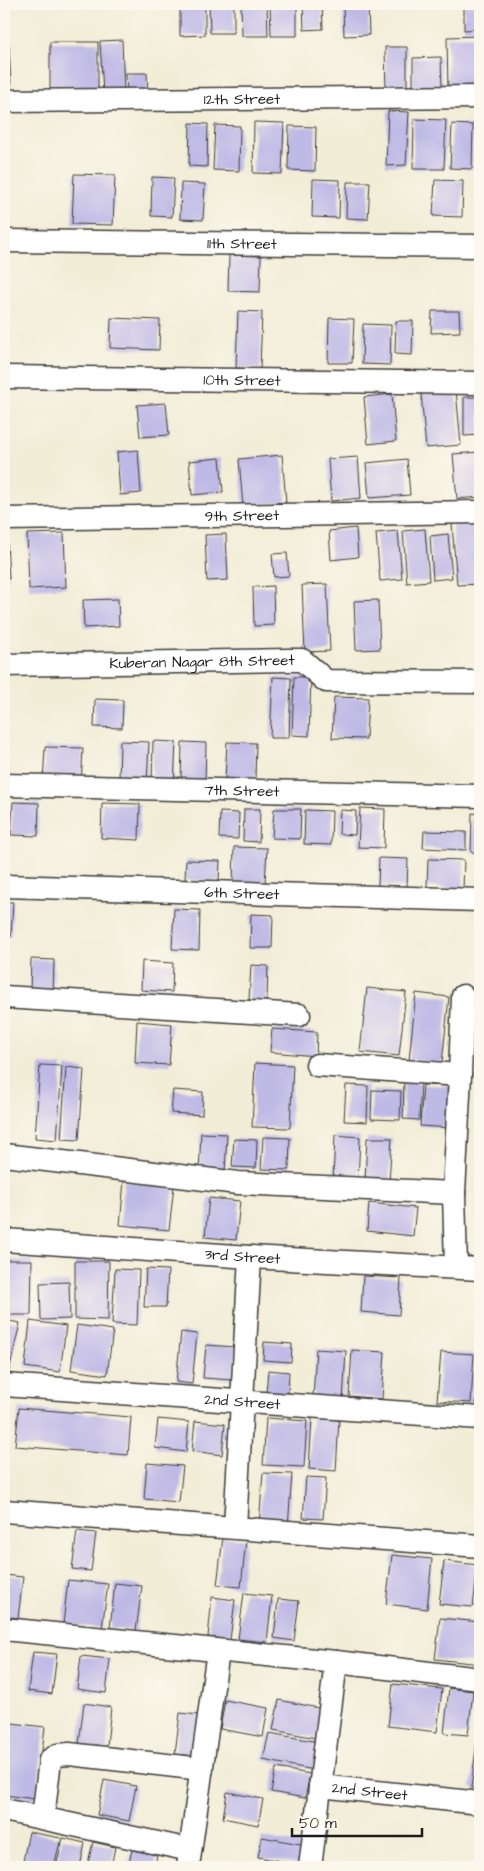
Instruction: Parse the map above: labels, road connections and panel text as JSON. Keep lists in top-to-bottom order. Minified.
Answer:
{"streets":{"street":["12th Street","11th Street","10th Street","9th Street","Kuberan Nagar 8th Street","7th Street","6th Street","3rd Street","2nd Street"]},"scale_bar":"50 m"}
